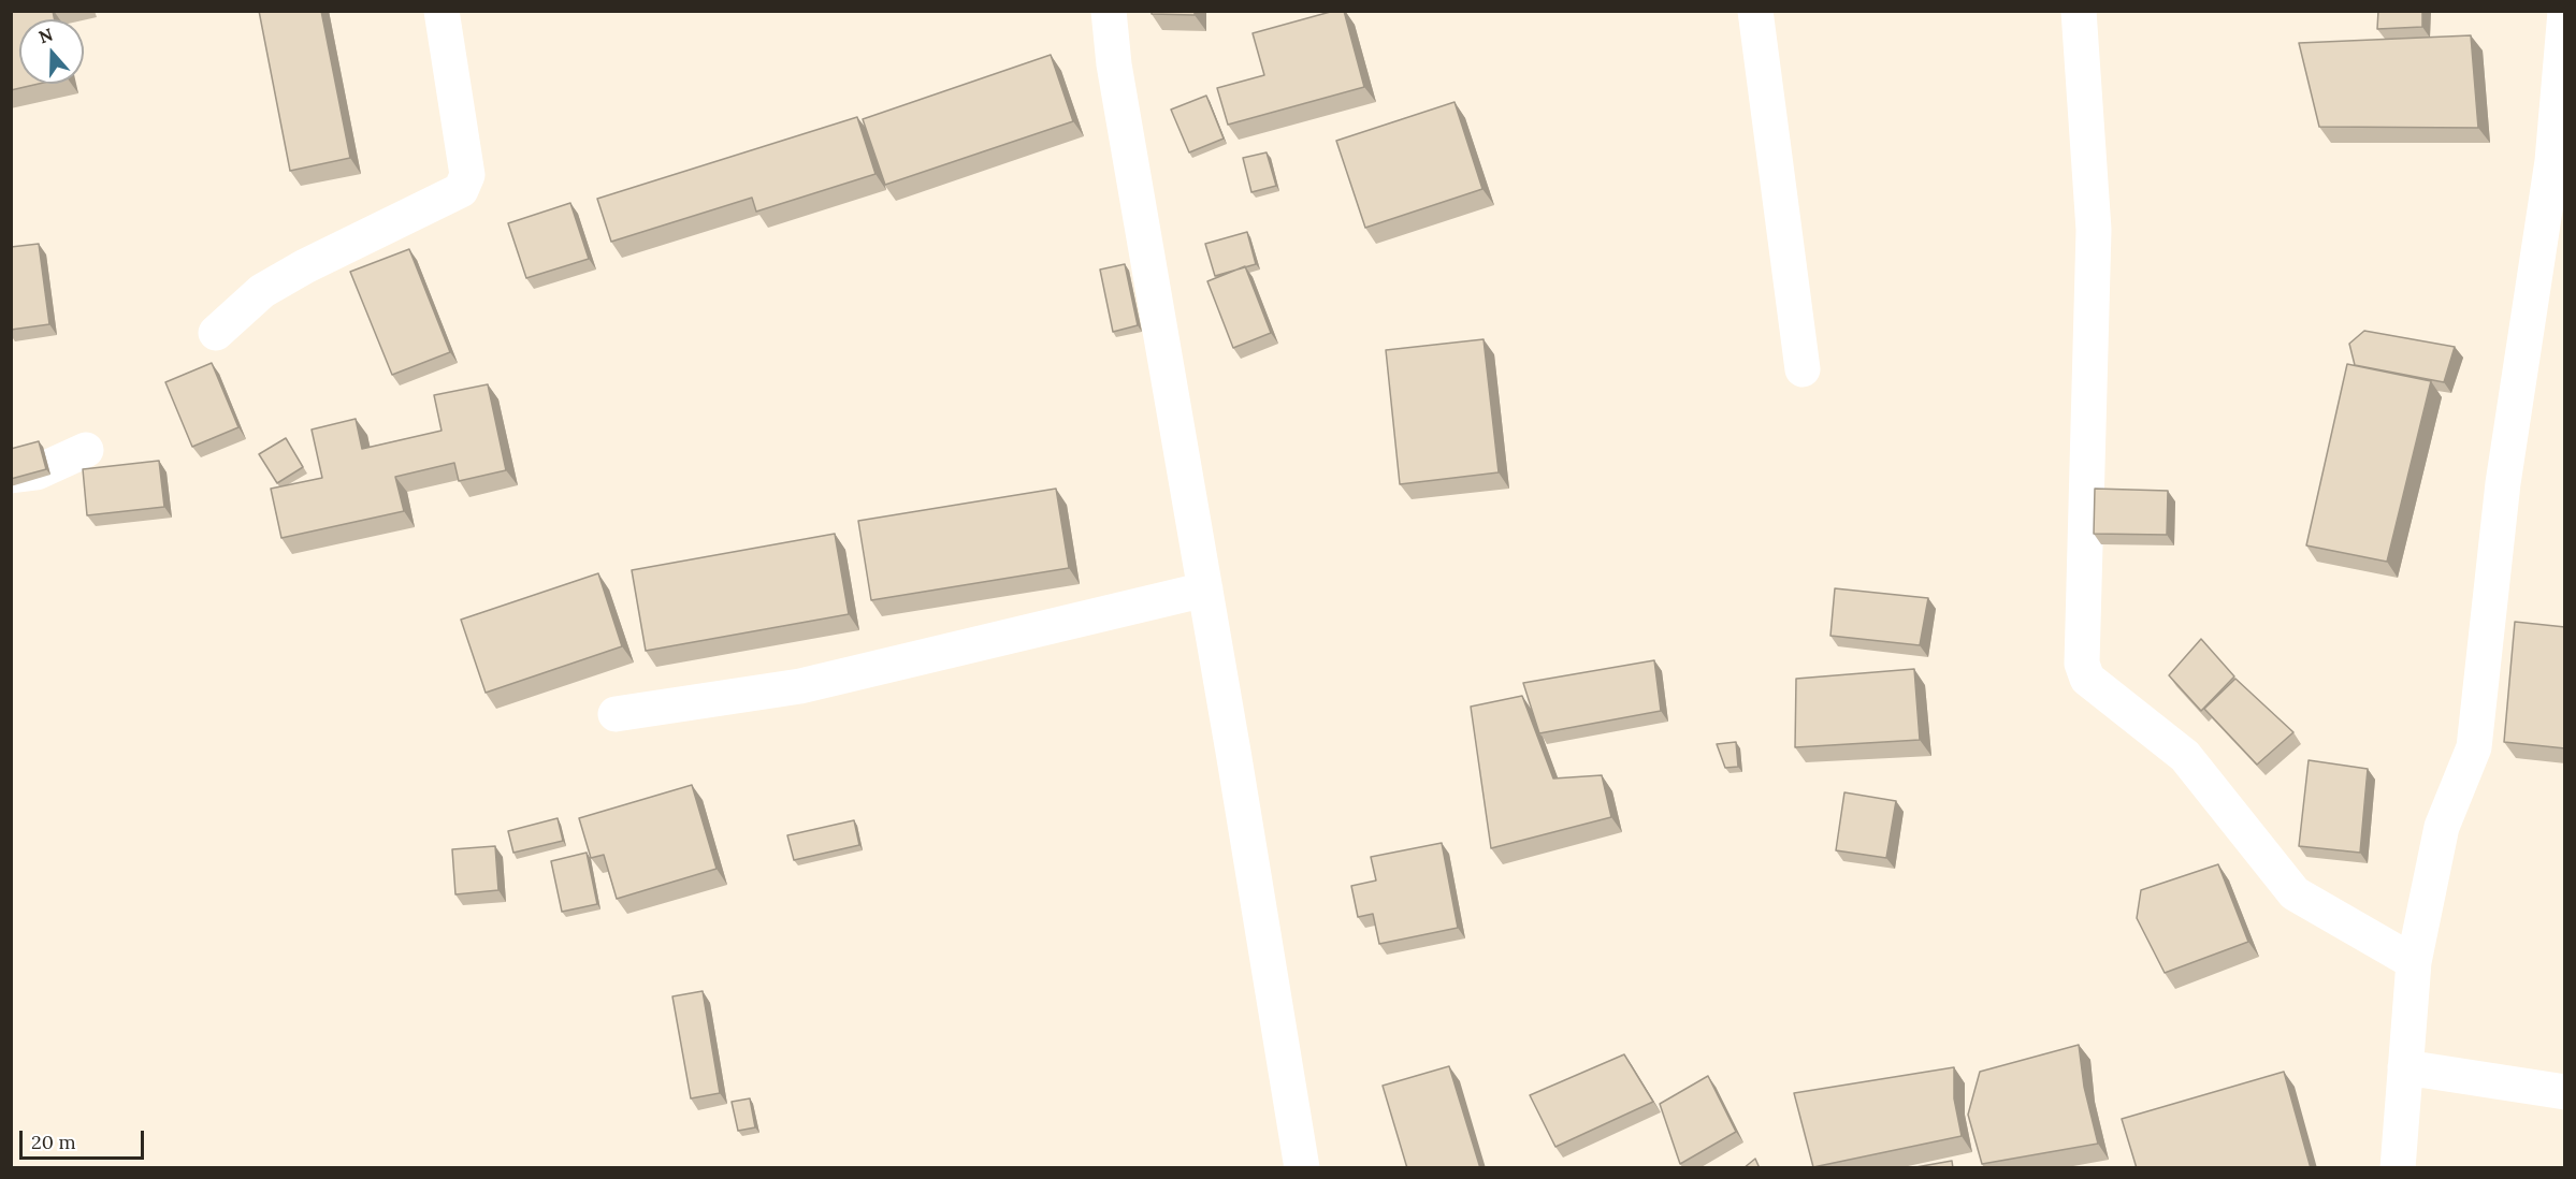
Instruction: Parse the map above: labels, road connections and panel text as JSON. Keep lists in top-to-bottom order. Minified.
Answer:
{"scale_bar":"20 m","north":"top"}
